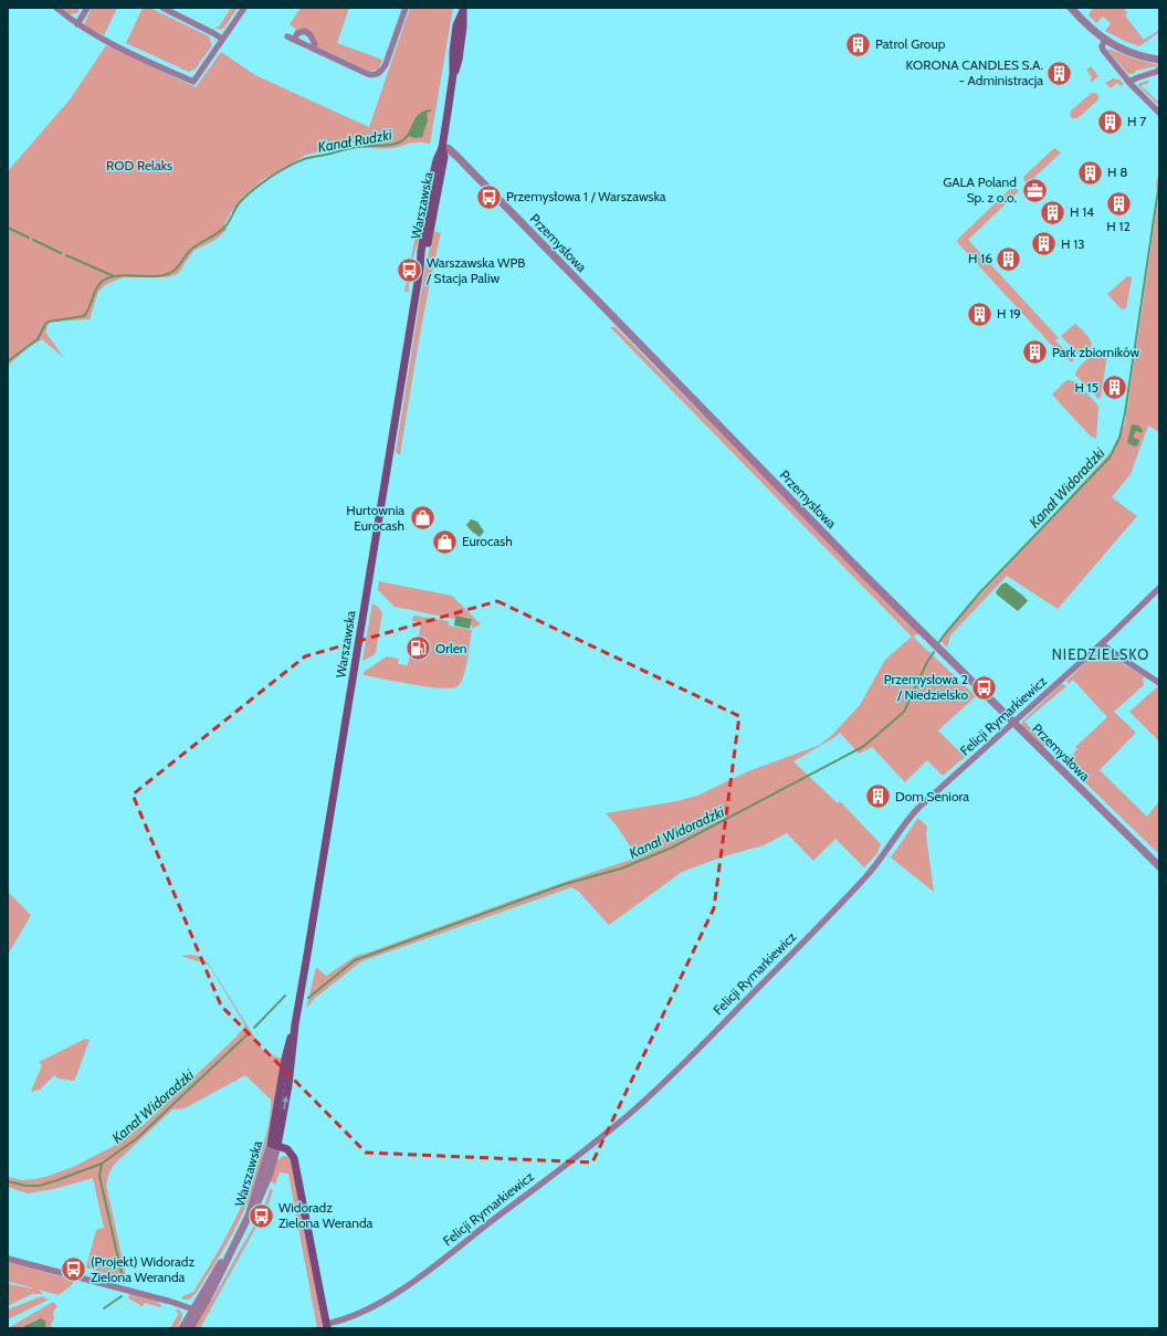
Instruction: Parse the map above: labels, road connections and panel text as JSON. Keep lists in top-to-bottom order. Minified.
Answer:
{"streets":{"main road":["Warszawska"],"street":["Przemysłowa","Felicji Rymarkiewicz"]},"crossings":[["Warszawska","Przemysłowa"],["Przemysłowa","Felicji Rymarkiewicz"]],"districts":["NIEDZIELSKO"],"water":["Kanał Rudzki","Kanał Widoradzki"],"parks":["ROD Relaks"],"places":{"building":["Patrol Group","KORONA CANDLES S.A. - Administracja","H 7","H 8","H 12","H 14","H 13","H 16","H 19","Park zbiorników","H 15","Dom Seniora"],"office":["GALA Poland Sp. z o.o."],"bus stop":["Przemysłowa 1 / Warszawska","Warszawska WPB / Stacja Paliw","Przemysłowa 2 / Niedzielsko","Widoradz Zielona Weranda","(Projekt) Widoradz Zielona Weranda"],"shop":["Hurtownia Eurocash","Eurocash"],"fuel station":["Orlen"]}}
